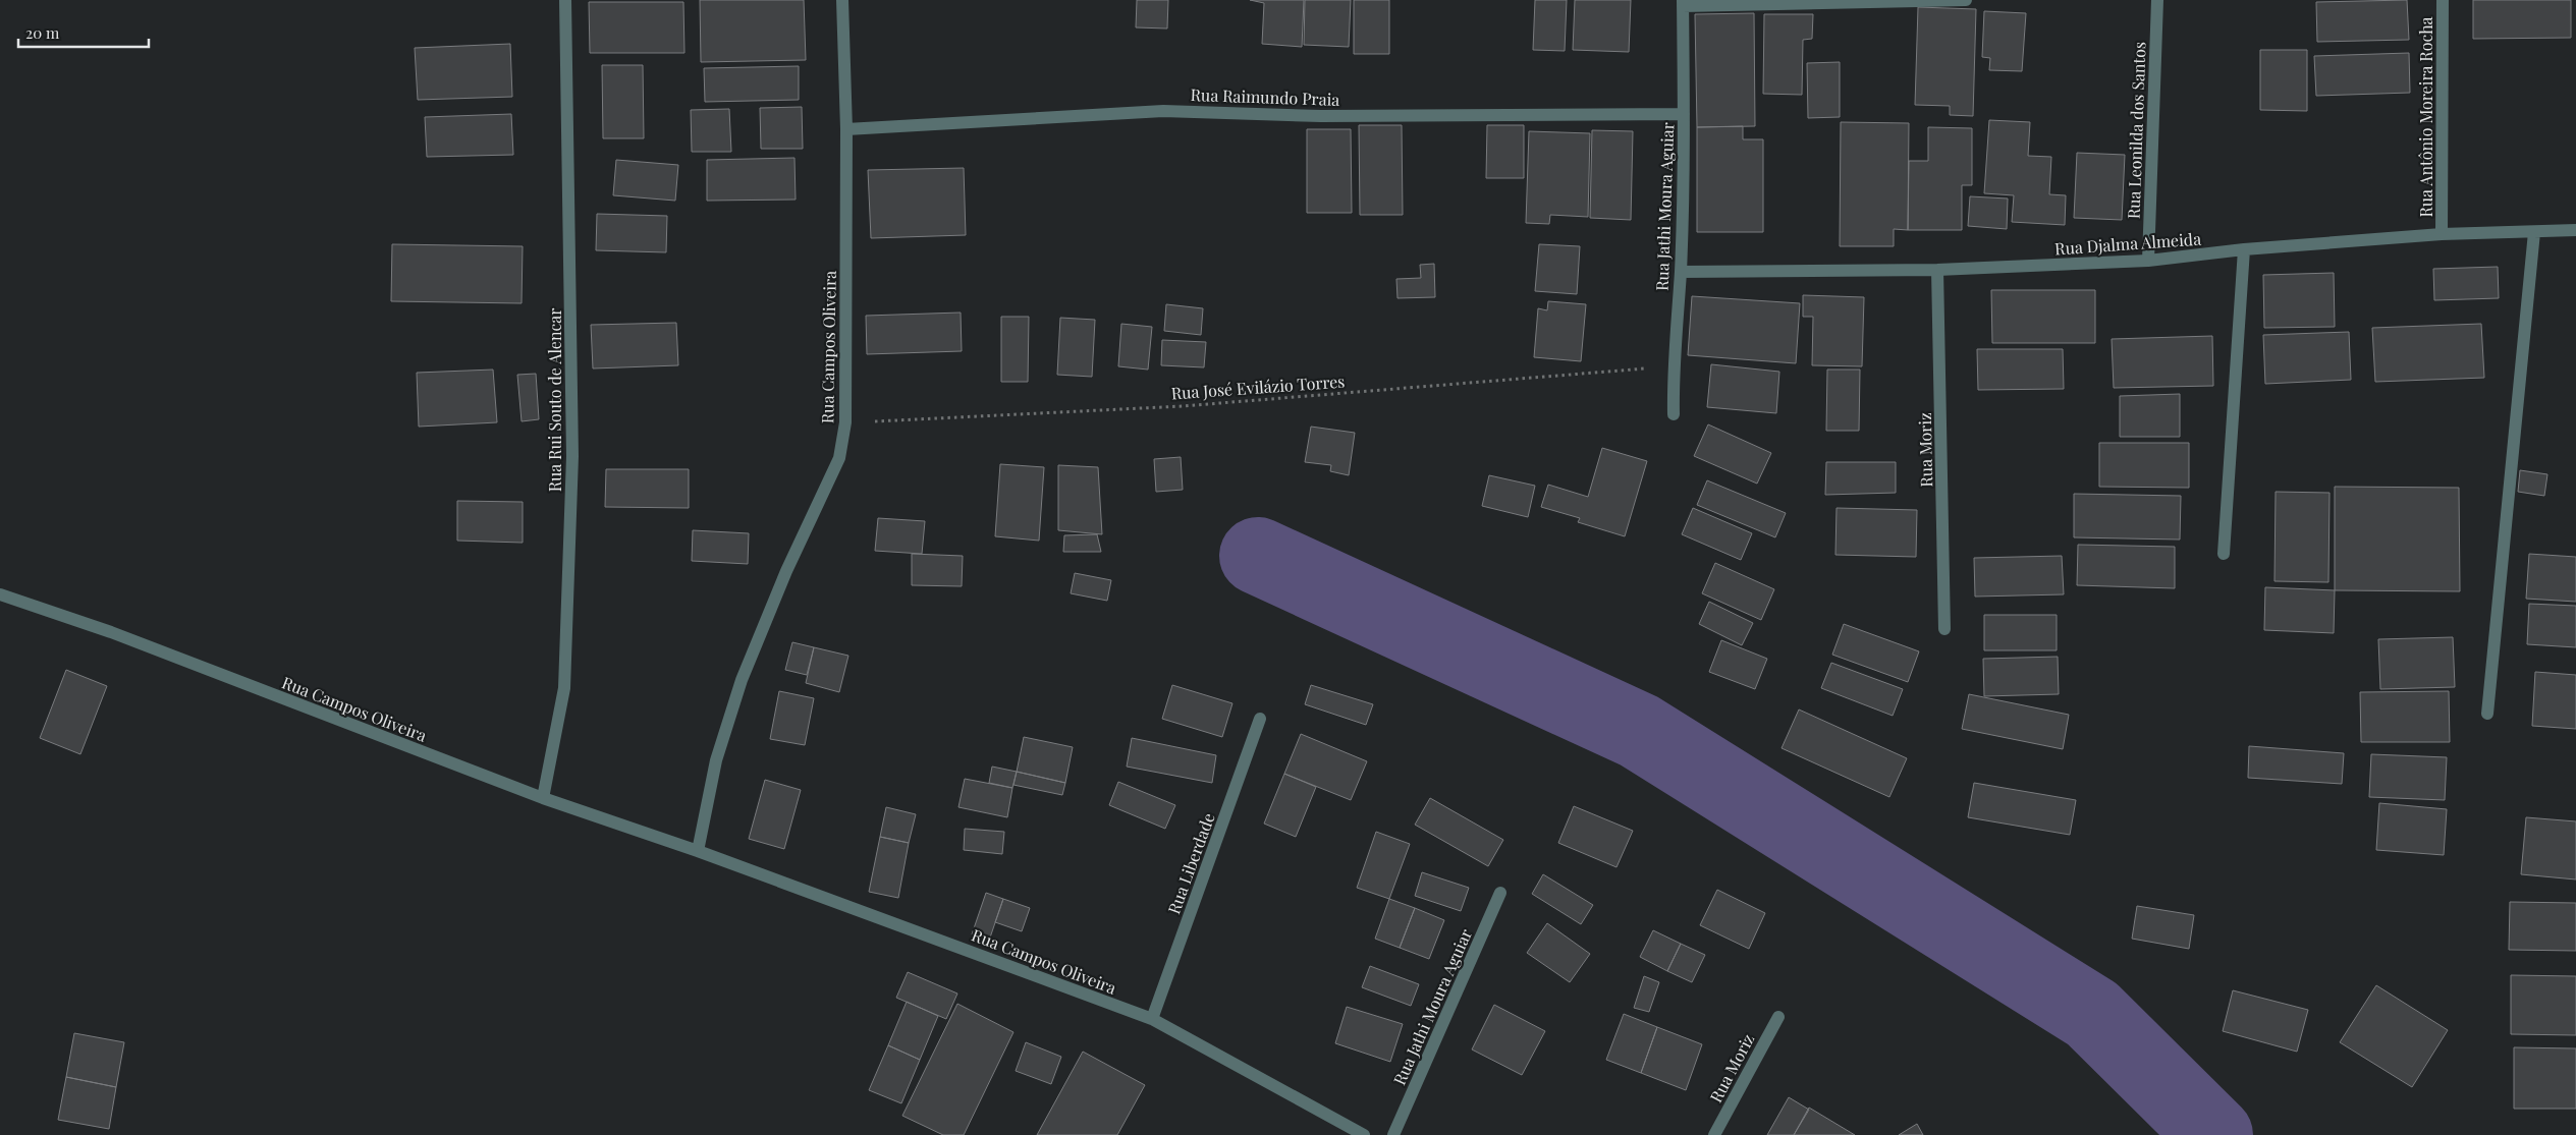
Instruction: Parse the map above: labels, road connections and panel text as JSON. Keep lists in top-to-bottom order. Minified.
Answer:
{"streets":{"street":["Rua Raimundo Praia","Rua Antônio Moreira Rocha","Rua Leonilda dos Santos","Rua Jathi Moura Aguiar","Rua Djalma Almeida","Rua Campos Oliveira","Rua Rui Souto de Alencar","Rua Moriz","Rua Liberdade"],"path":["Rua José Evilázio Torres"]},"crossings":[["Rua Raimundo Praia","Rua Jathi Moura Aguiar"],["Rua Raimundo Praia","Rua Campos Oliveira"],["Rua Antônio Moreira Rocha","Rua Djalma Almeida"],["Rua Leonilda dos Santos","Rua Djalma Almeida"],["Rua Jathi Moura Aguiar","Rua Djalma Almeida"],["Rua Jathi Moura Aguiar","Rua José Evilázio Torres"],["Rua Djalma Almeida","Rua Moriz"],["Rua Campos Oliveira","Rua José Evilázio Torres"],["Rua Campos Oliveira","Rua Rui Souto de Alencar"],["Rua Campos Oliveira","Rua Liberdade"]],"scale_bar":"20 m"}
